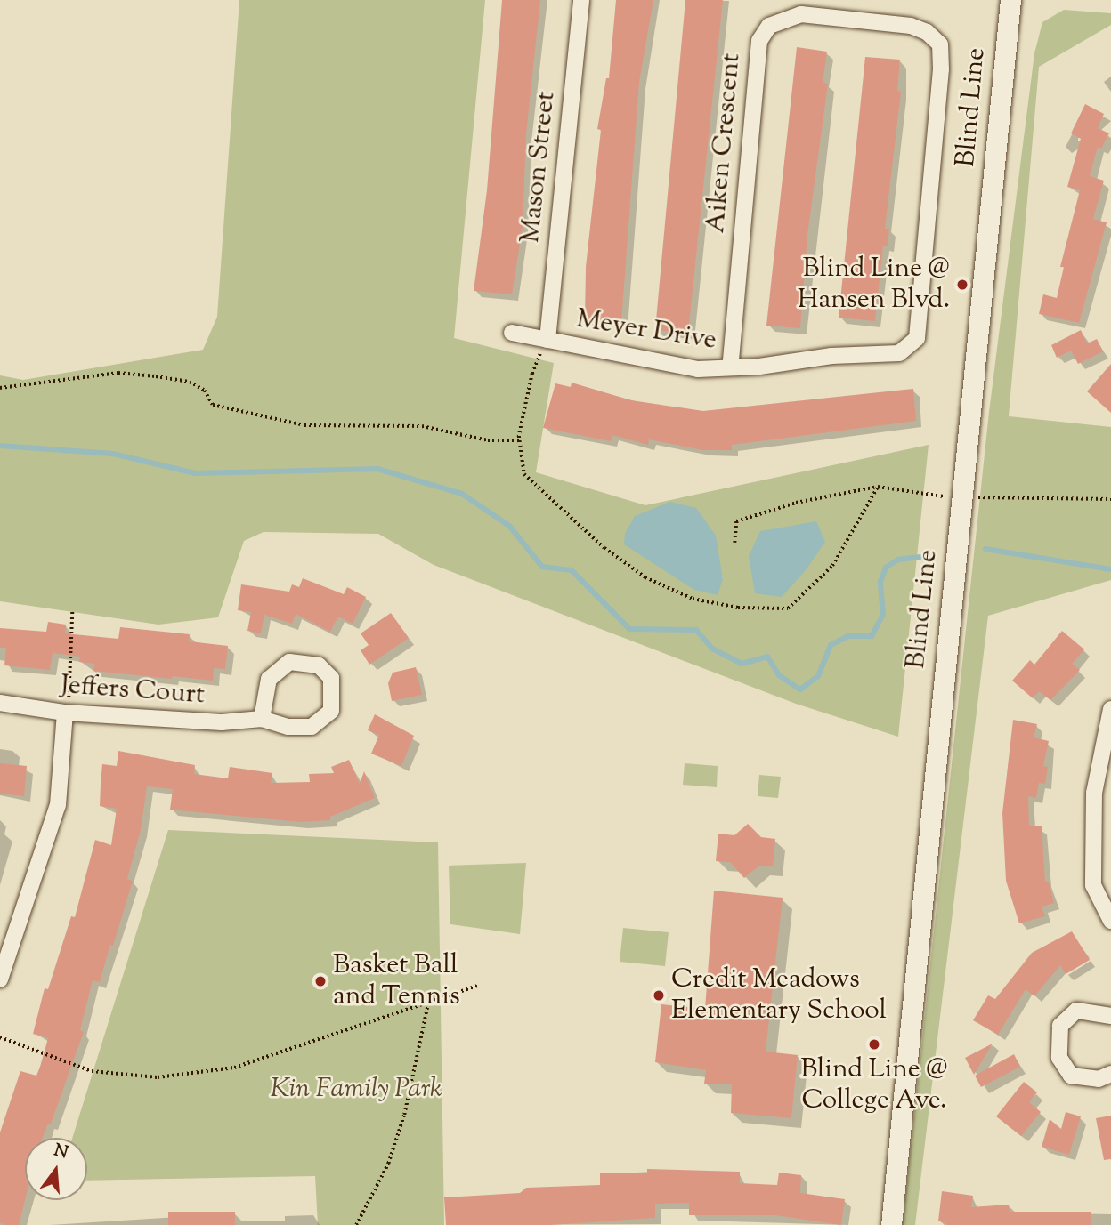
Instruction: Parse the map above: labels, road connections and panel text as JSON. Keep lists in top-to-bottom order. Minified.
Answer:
{"streets":{"street":["Blind Line","Aiken Crescent","Mason Street","Meyer Drive","Jeffers Court"]},"crossings":[["Aiken Crescent","Meyer Drive"],["Mason Street","Meyer Drive"]],"parks":["Kin Family Park"],"places":["Blind Line @ Hansen Blvd.","Basket Ball and Tennis","Credit Meadows Elementary School","Blind Line @ College Ave."],"north":"top"}
